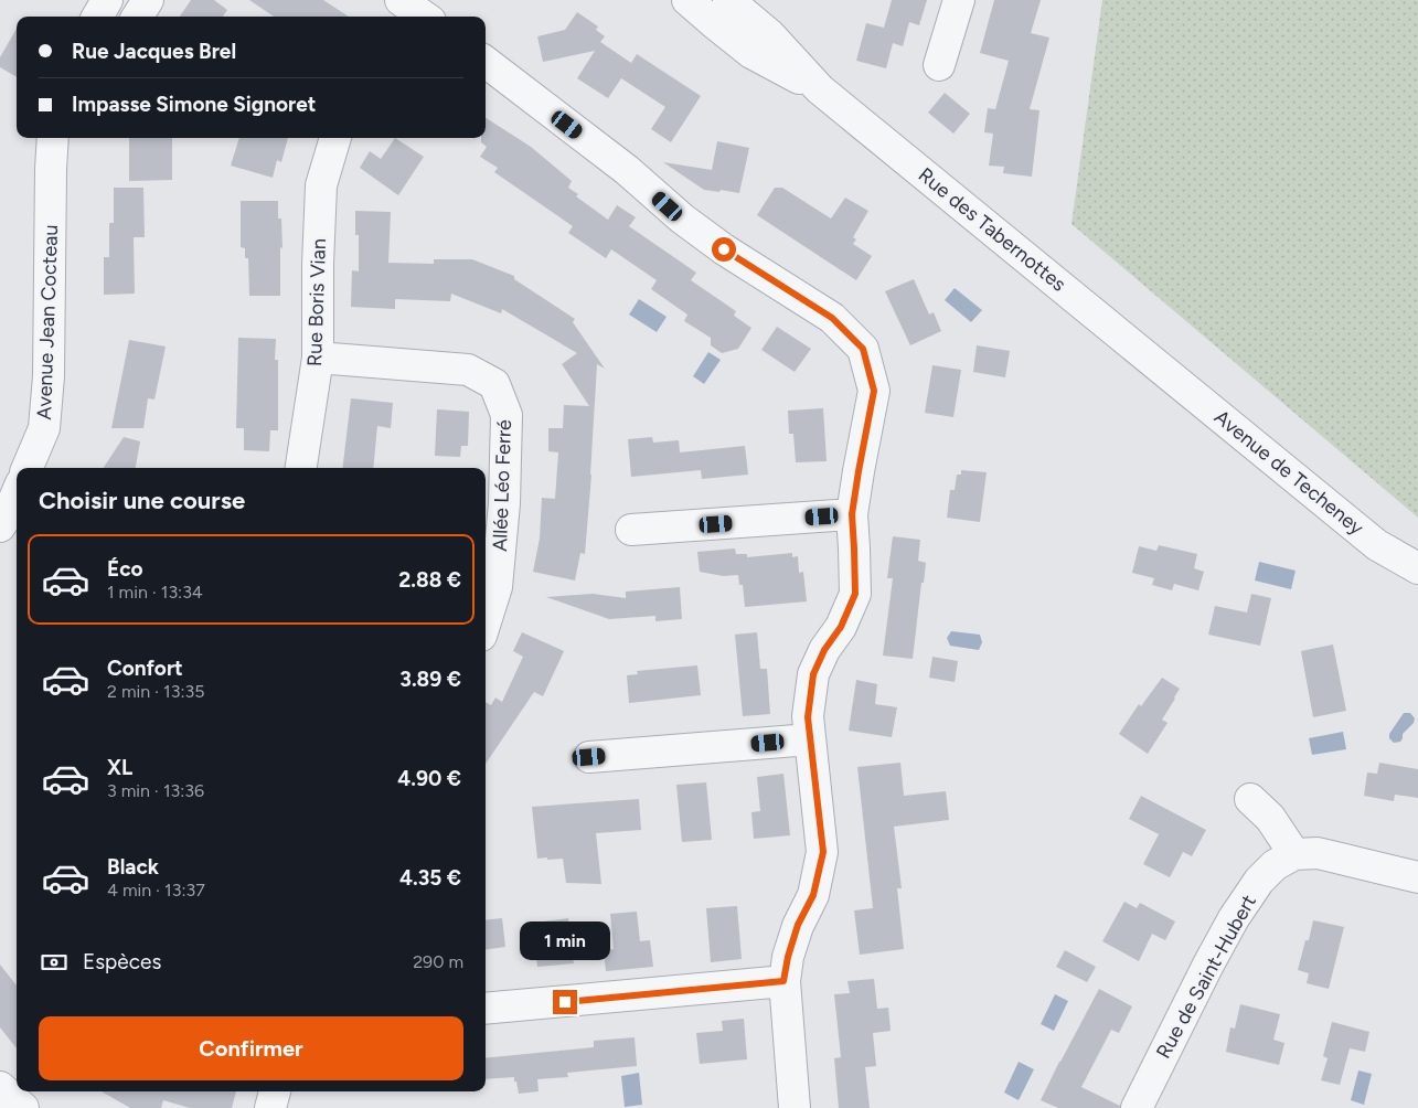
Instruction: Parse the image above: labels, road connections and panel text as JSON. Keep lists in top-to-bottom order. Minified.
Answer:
{"streets":{"street":["Rue des Tabernottes","Rue Boris Vian","Avenue Jean Cocteau","Avenue de Techeney","Allée Léo Ferré","Rue de Saint-Hubert"]},"crossings":[["Rue des Tabernottes","Avenue de Techeney"],["Rue Boris Vian","Allée Léo Ferré"]],"page":{"banner":["Rue Jacques Brel","Impasse Simone Signoret"],"heading":"Choisir une course","list":[{"name":"Éco","note":"1 min · 13:34","value":"2.88 €"},{"name":"Confort","note":"2 min · 13:35","value":"3.89 €"},{"name":"XL","note":"3 min · 13:36","value":"4.90 €"},{"name":"Black","note":"4 min · 13:37","value":"4.35 €"}],"bubble":"1 min","pay":["Espèces","290 m"],"buttons":"Confirmer"}}
